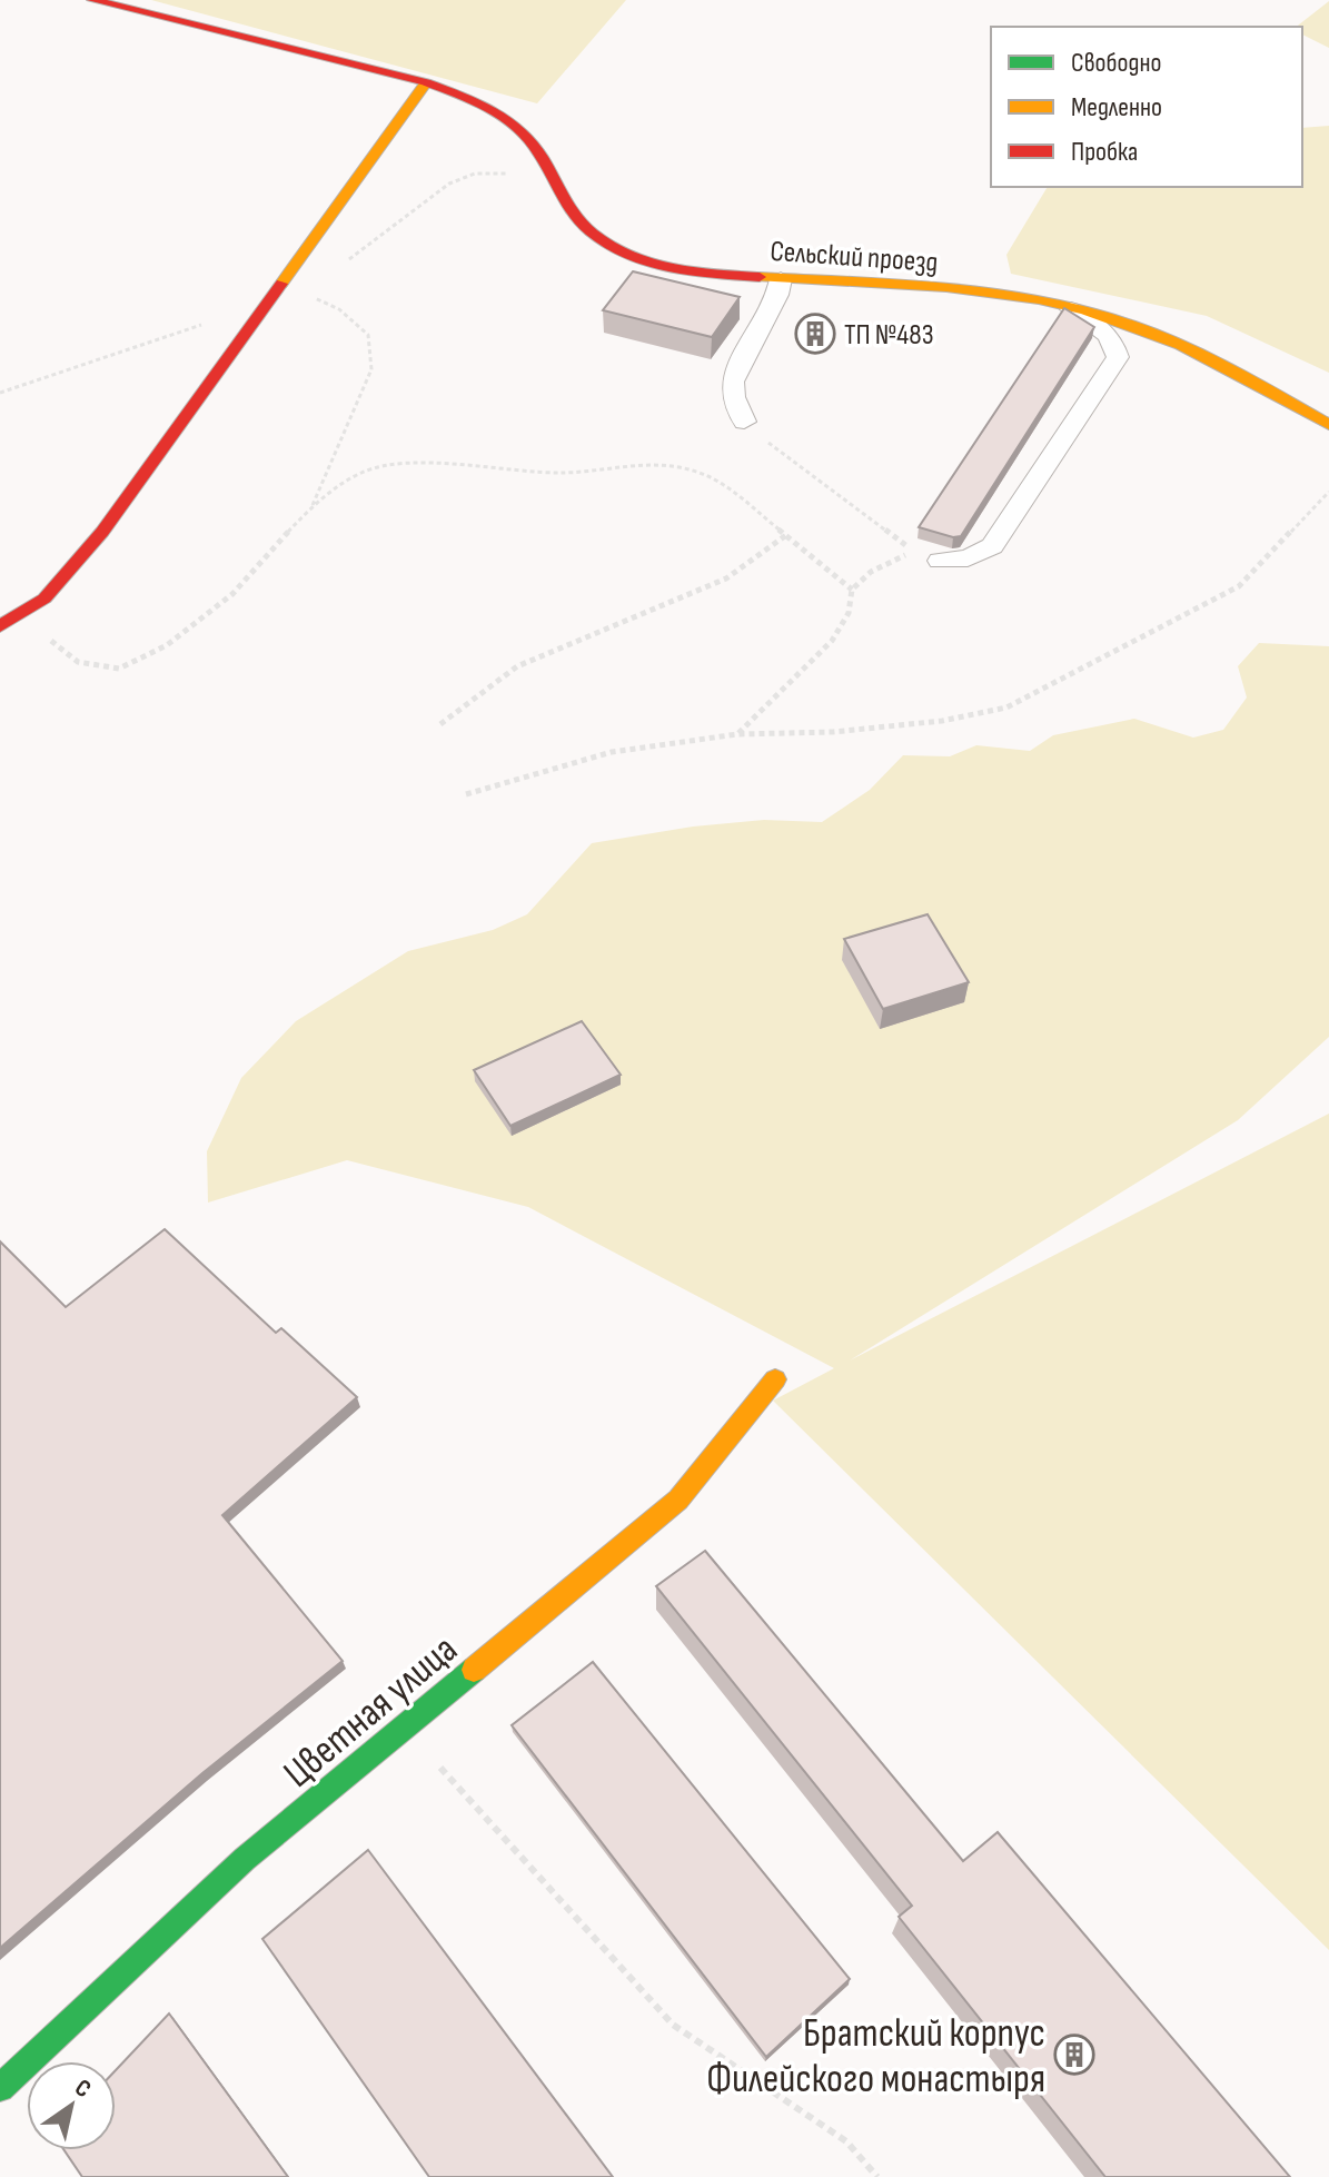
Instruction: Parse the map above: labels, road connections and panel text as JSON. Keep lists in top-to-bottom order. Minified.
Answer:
{"streets":{"street":["Сельский проезд","Цветная улица"]},"places":{"building":["ТП №483","Братский корпус Филейского монастыря"]},"legend":["Свободно","Медленно","Пробка"],"north":"top right"}
